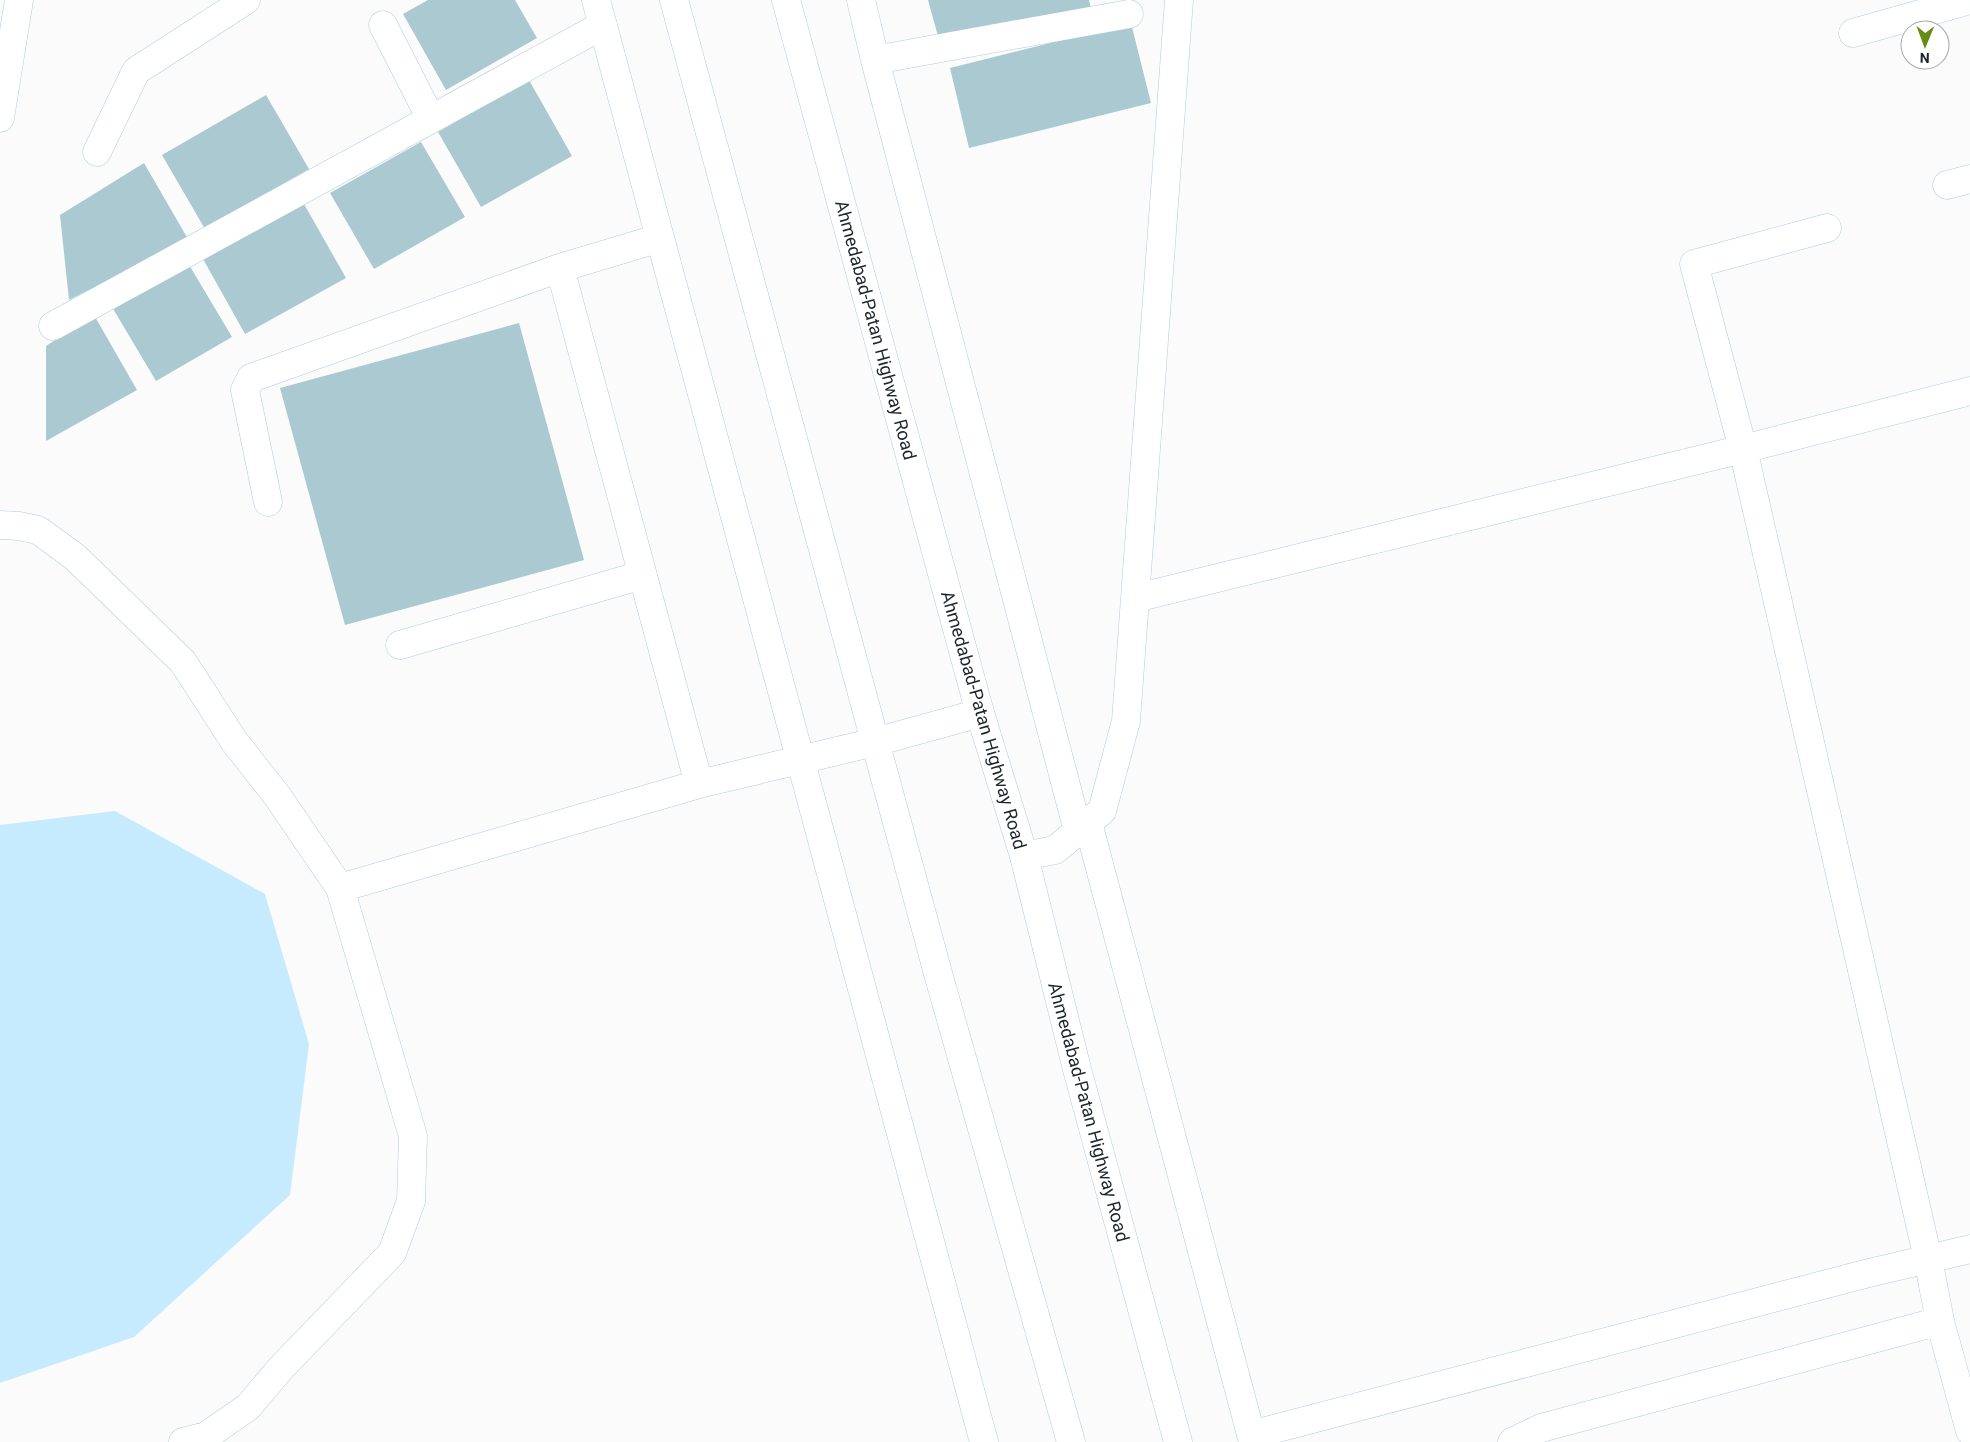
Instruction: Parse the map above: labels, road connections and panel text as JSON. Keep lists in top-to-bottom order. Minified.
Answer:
{"streets":{"street":["Ahmedabad-Patan Highway Road"]},"north":"bottom"}
